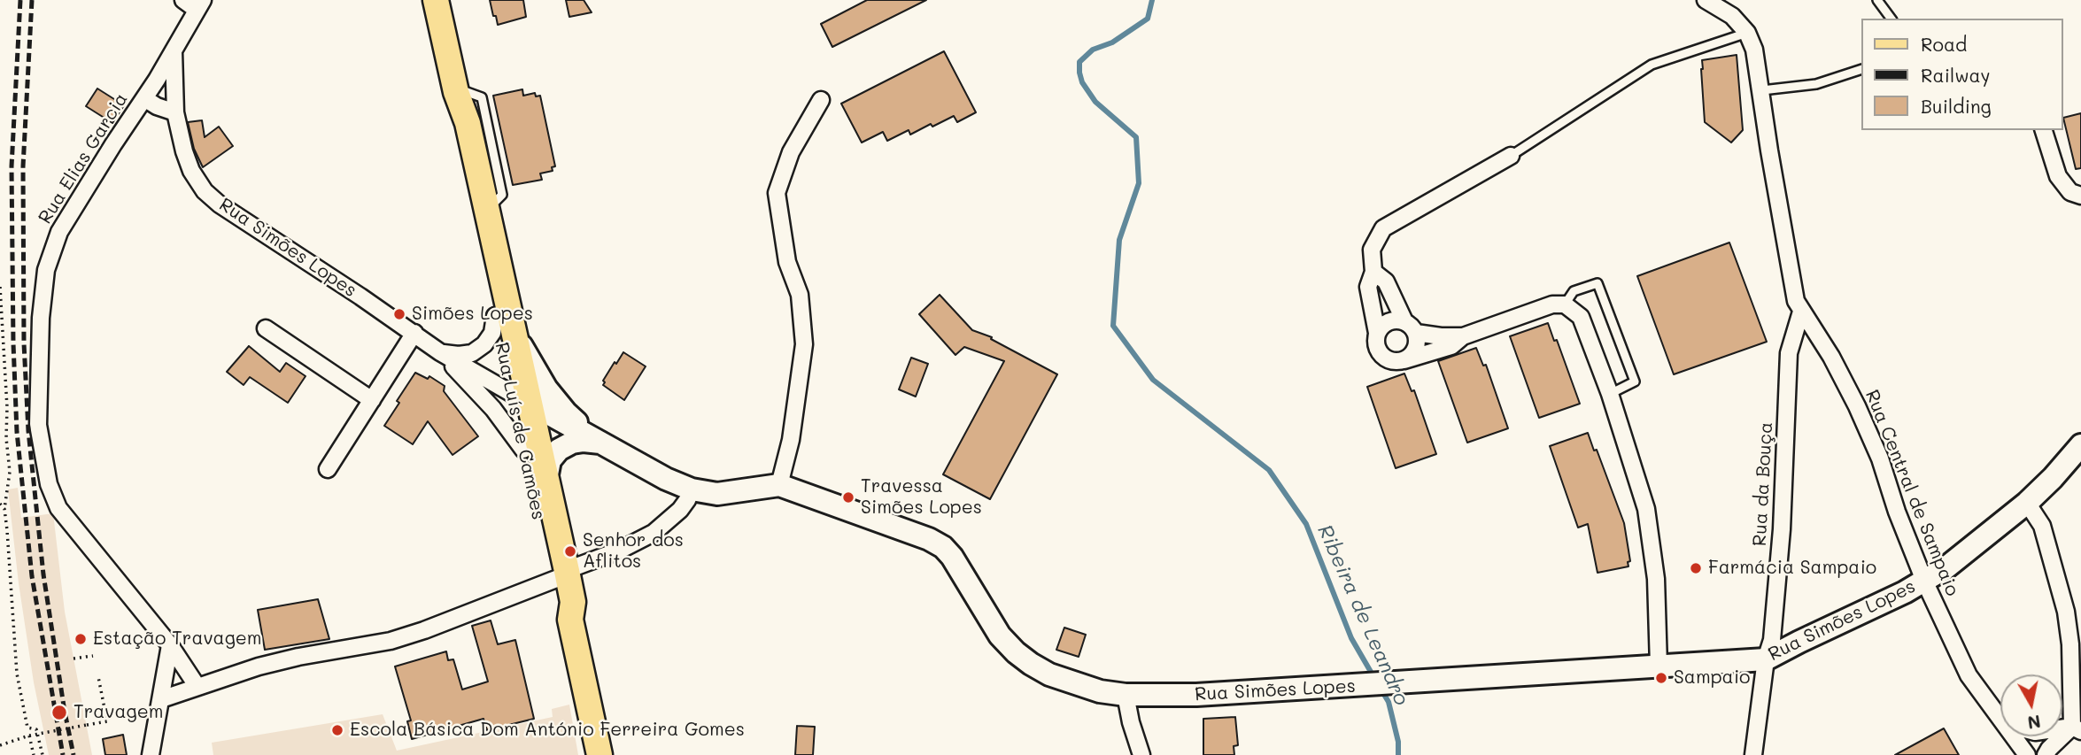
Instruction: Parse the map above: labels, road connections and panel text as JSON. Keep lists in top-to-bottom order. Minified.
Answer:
{"streets":{"main road":["Rua Luís de Camões"],"street":["Rua Elias Garcia","Rua Simões Lopes","Rua da Bouça","Rua Central de Sampaio"]},"crossings":[["Rua Elias Garcia","Rua Simões Lopes"],["Rua Simões Lopes","Rua Luís de Camões"],["Rua Simões Lopes","Rua da Bouça"],["Rua Simões Lopes","Rua Central de Sampaio"],["Rua da Bouça","Rua Central de Sampaio"]],"water":["Ribeira de Leandro"],"places":["Simões Lopes","Travessa Simões Lopes","Senhor dos Aflitos","Farmácia Sampaio","Estação Travagem","Sampaio","Travagem","Escola Básica Dom António Ferreira Gomes"],"legend":["Road","Railway","Building"],"north":"bottom"}
